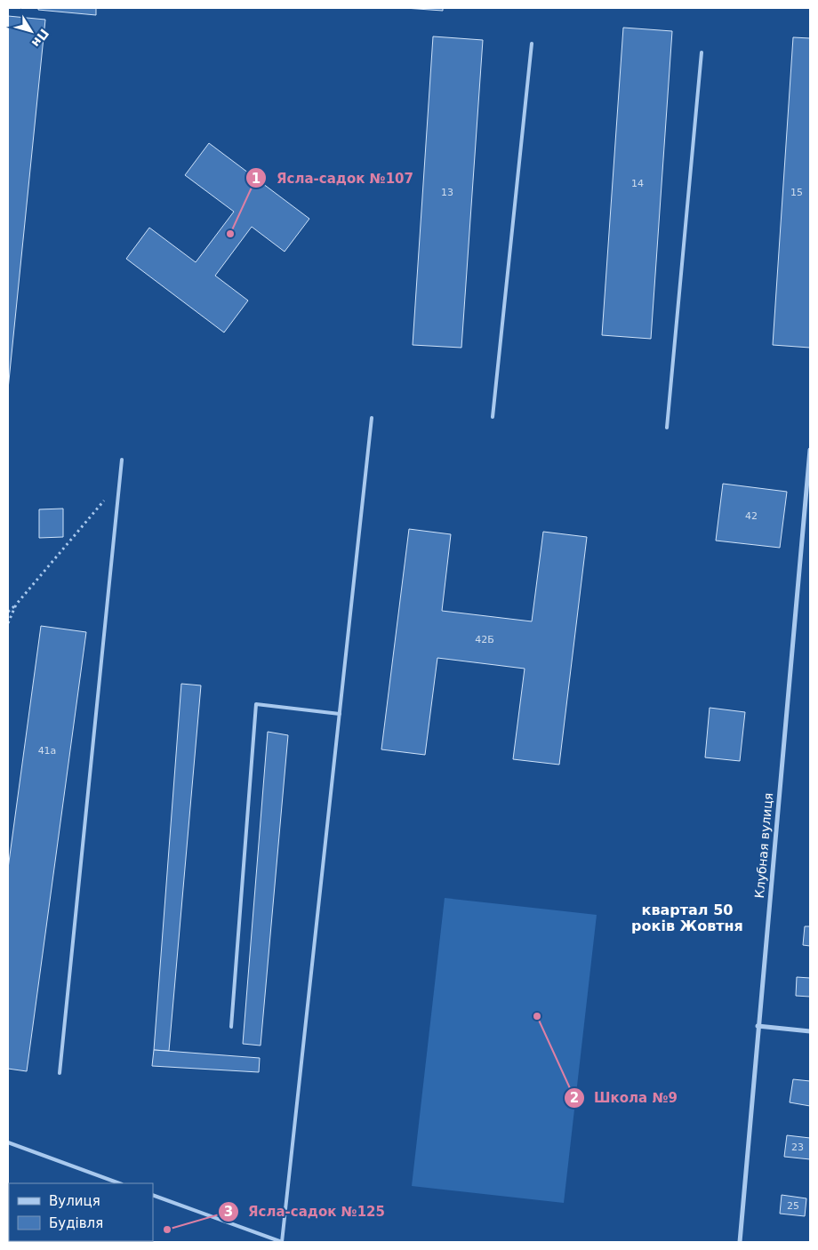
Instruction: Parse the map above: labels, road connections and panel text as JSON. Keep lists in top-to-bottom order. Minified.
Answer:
{"streets":{"street":["Клубная вулиця"]},"districts":["квартал 50 років Жовтня"],"places":["Ясла-садок №107","Школа №9","Ясла-садок №125"],"house_numbers":["14","13","15","42","42Б","41а","23","25"],"legend":["Вулиця","Будівля"],"north":"bottom right"}
